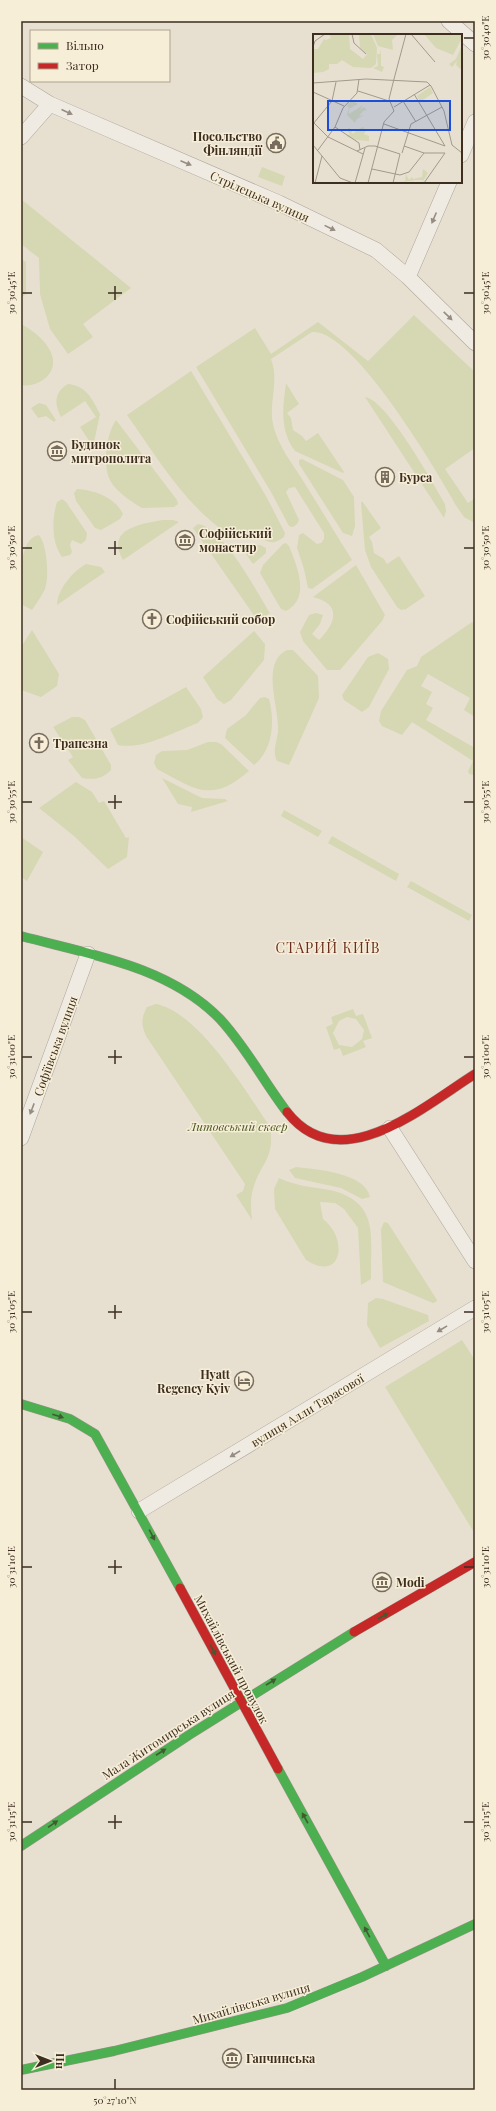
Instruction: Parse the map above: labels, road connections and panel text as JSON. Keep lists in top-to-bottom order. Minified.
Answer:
{"streets":{"street":["Стрілецька вулиця","Софіївська вулиця","вулиця Алли Тарасової","Михайлівський провулок","Мала Житомирська вулиця","Михайлівська вулиця"]},"crossings":[["вулиця Алли Тарасової","Михайлівський провулок"],["Михайлівський провулок","Мала Житомирська вулиця"],["Михайлівський провулок","Михайлівська вулиця"]],"one_way":["Стрілецька вулиця","Софіївська вулиця","вулиця Алли Тарасової","Мала Житомирська вулиця"],"districts":["СТАРИЙ КИЇВ"],"parks":["Литовський сквер"],"places":{"public building":["Посольство Фінляндії"],"museum":["Будинок митрополита","Софійський монастир","Modi","Гапчинська"],"building":["Бурса"],"church":["Софійський собор","Трапезна"],"hotel":["Hyatt Regency Kyiv"]},"legend":["Вільно","Затор"],"north":"right","coordinates":["30°30'40\"E","30°30'45\"E","30°30'50\"E","30°30'55\"E","30°31'00\"E","30°31'05\"E","30°31'10\"E","30°31'15\"E","50°27'10\"N"]}
